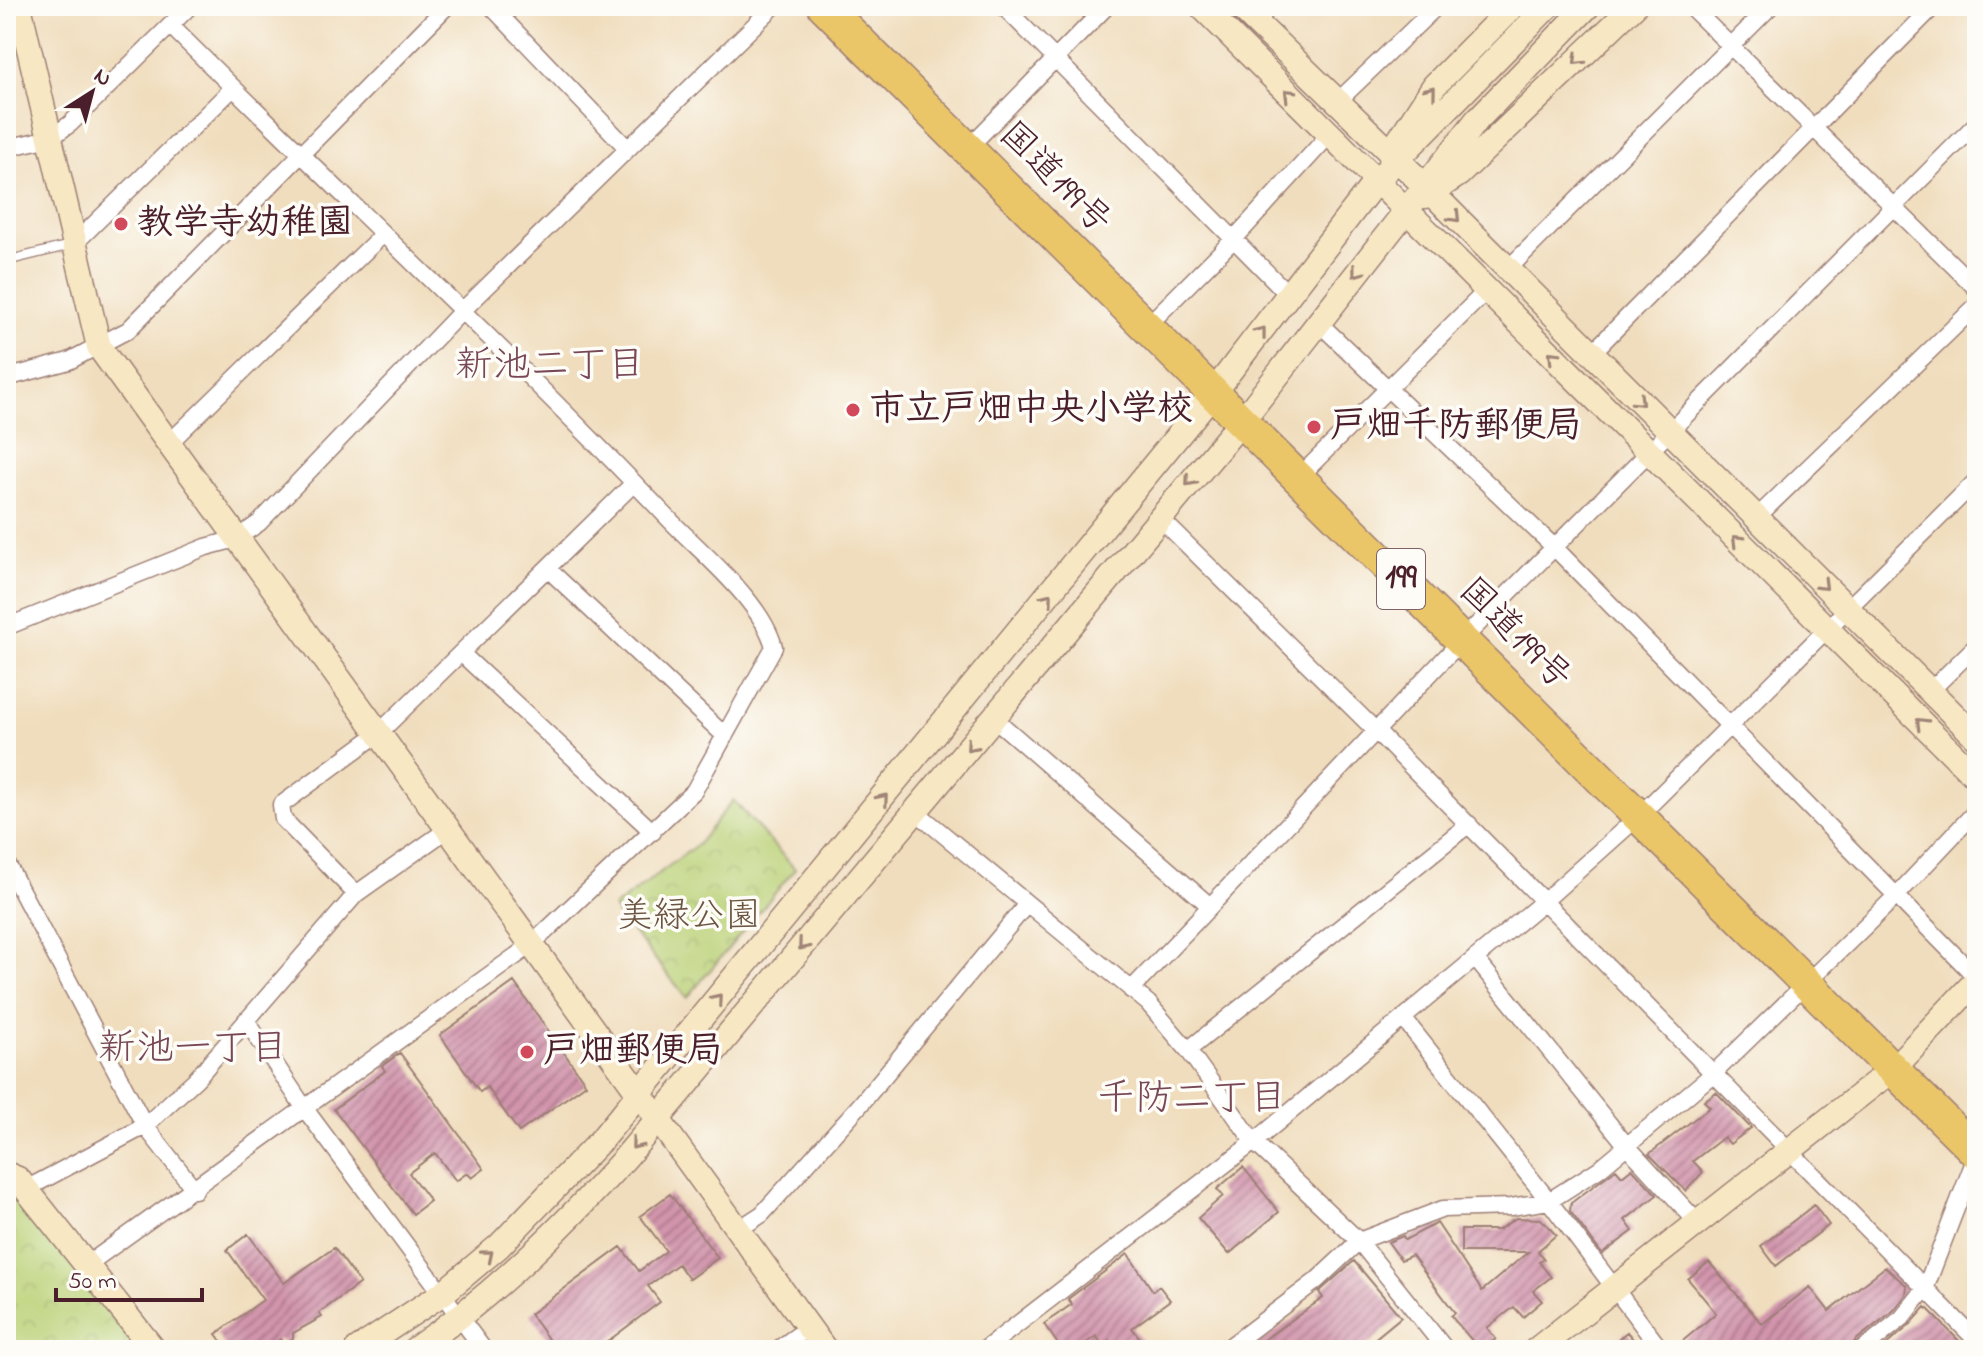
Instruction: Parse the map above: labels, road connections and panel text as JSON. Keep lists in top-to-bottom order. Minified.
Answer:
{"streets":{"highway":["国道199号","199"]},"districts":["新池二丁目","新池一丁目","千防二丁目"],"parks":["美緑公園"],"places":["教学寺幼稚園","市立戸畑中央小学校","戸畑千防郵便局","戸畑郵便局"],"scale_bar":"50 m","north":"top right"}
